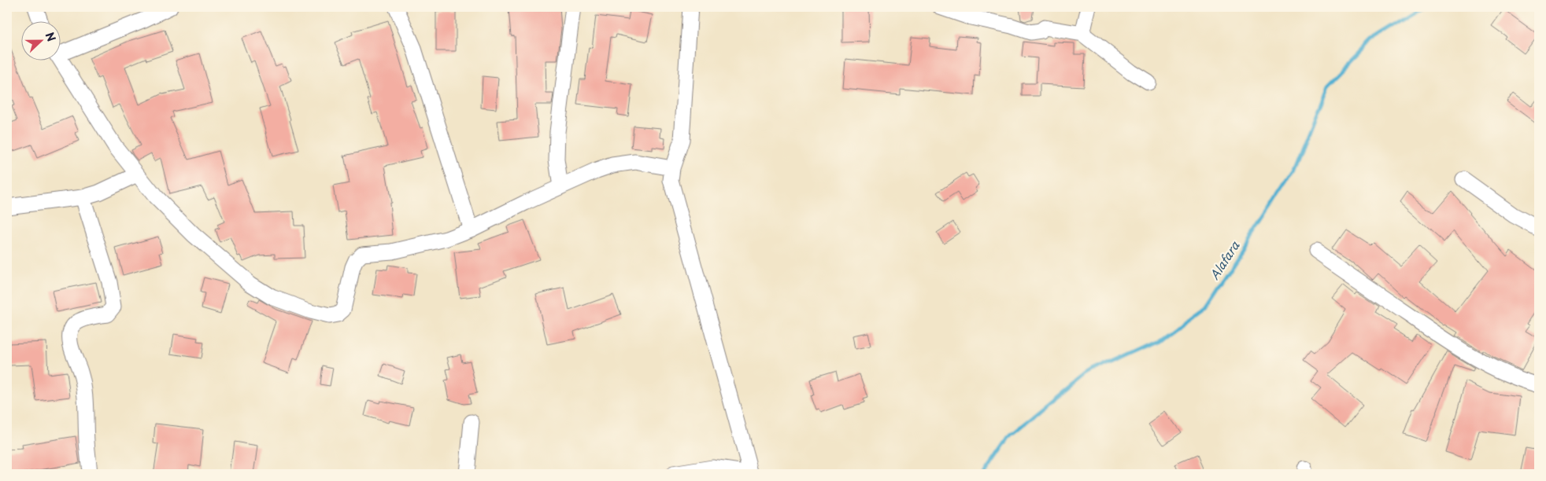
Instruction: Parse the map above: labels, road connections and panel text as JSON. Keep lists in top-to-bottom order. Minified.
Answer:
{"water":["Alafara"],"north":"right"}
